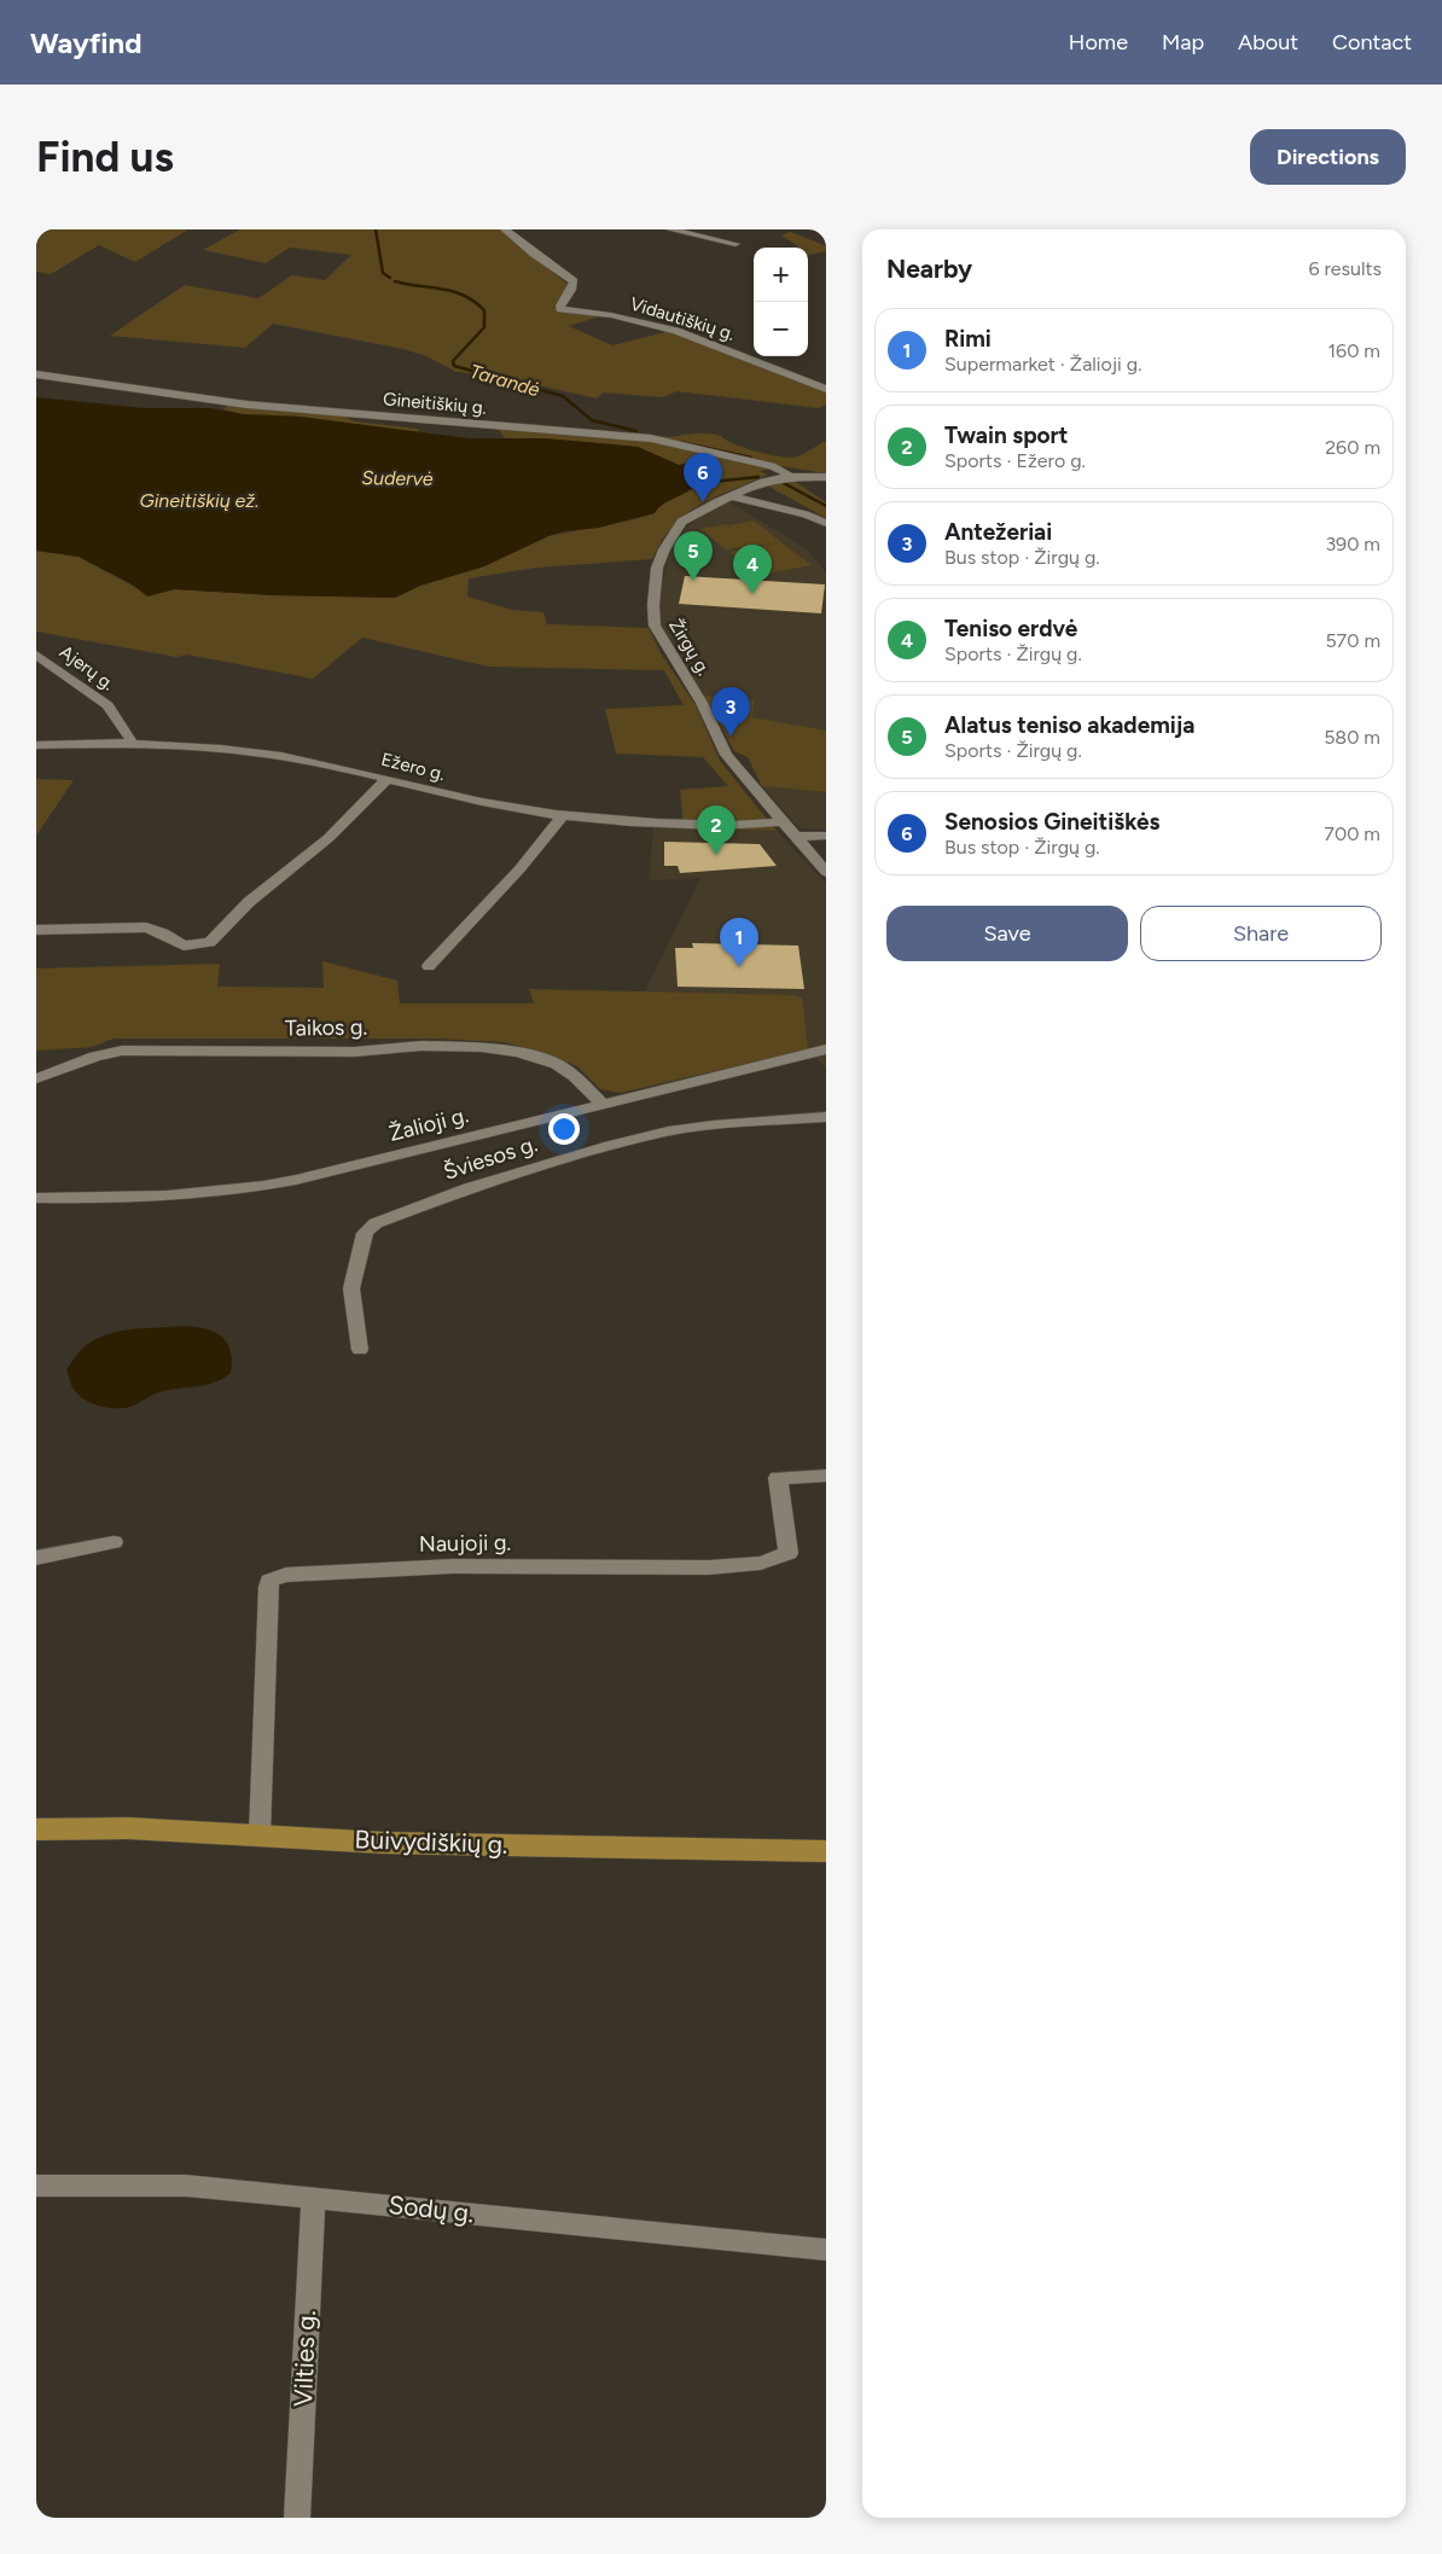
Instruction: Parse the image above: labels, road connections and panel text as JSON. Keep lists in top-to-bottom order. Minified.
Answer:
{"streets":{"main road":["Buivydiškių g."],"street":["Vidautiškių g.","Gineitiškių g.","Žirgų g.","Ajerų g.","Ežero g.","Taikos g.","Žalioji g.","Šviesos g.","Naujoji g.","Sodų g.","Vilties g."]},"crossings":[["Gineitiškių g.","Žirgų g."],["Žirgų g.","Ežero g."],["Ajerų g.","Ežero g."],["Taikos g.","Žalioji g."],["Naujoji g.","Buivydiškių g."],["Sodų g.","Vilties g."]],"water":["Tarandė","Sudervė","Gineitiškių ež."],"page":{"header":"Wayfind","nav":["Home","Map","About","Contact"],"buttons":["Directions",["Save","Share"]],"title":"Find us","heading":["Nearby","6 results"],"map_buttons":["+","−"],"list":[{"mark":"1","name":"Rimi","note":"Supermarket · Žalioji g.","value":"160 m"},{"mark":"2","name":"Twain sport","note":"Sports · Ežero g.","value":"260 m"},{"mark":"3","name":"Antežeriai","note":"Bus stop · Žirgų g.","value":"390 m"},{"mark":"4","name":"Teniso erdvė","note":"Sports · Žirgų g.","value":"570 m"},{"mark":"5","name":"Alatus teniso akademija","note":"Sports · Žirgų g.","value":"580 m"},{"mark":"6","name":"Senosios Gineitiškės","note":"Bus stop · Žirgų g.","value":"700 m"}],"pins":["6","5","4","3","2","1"]}}
